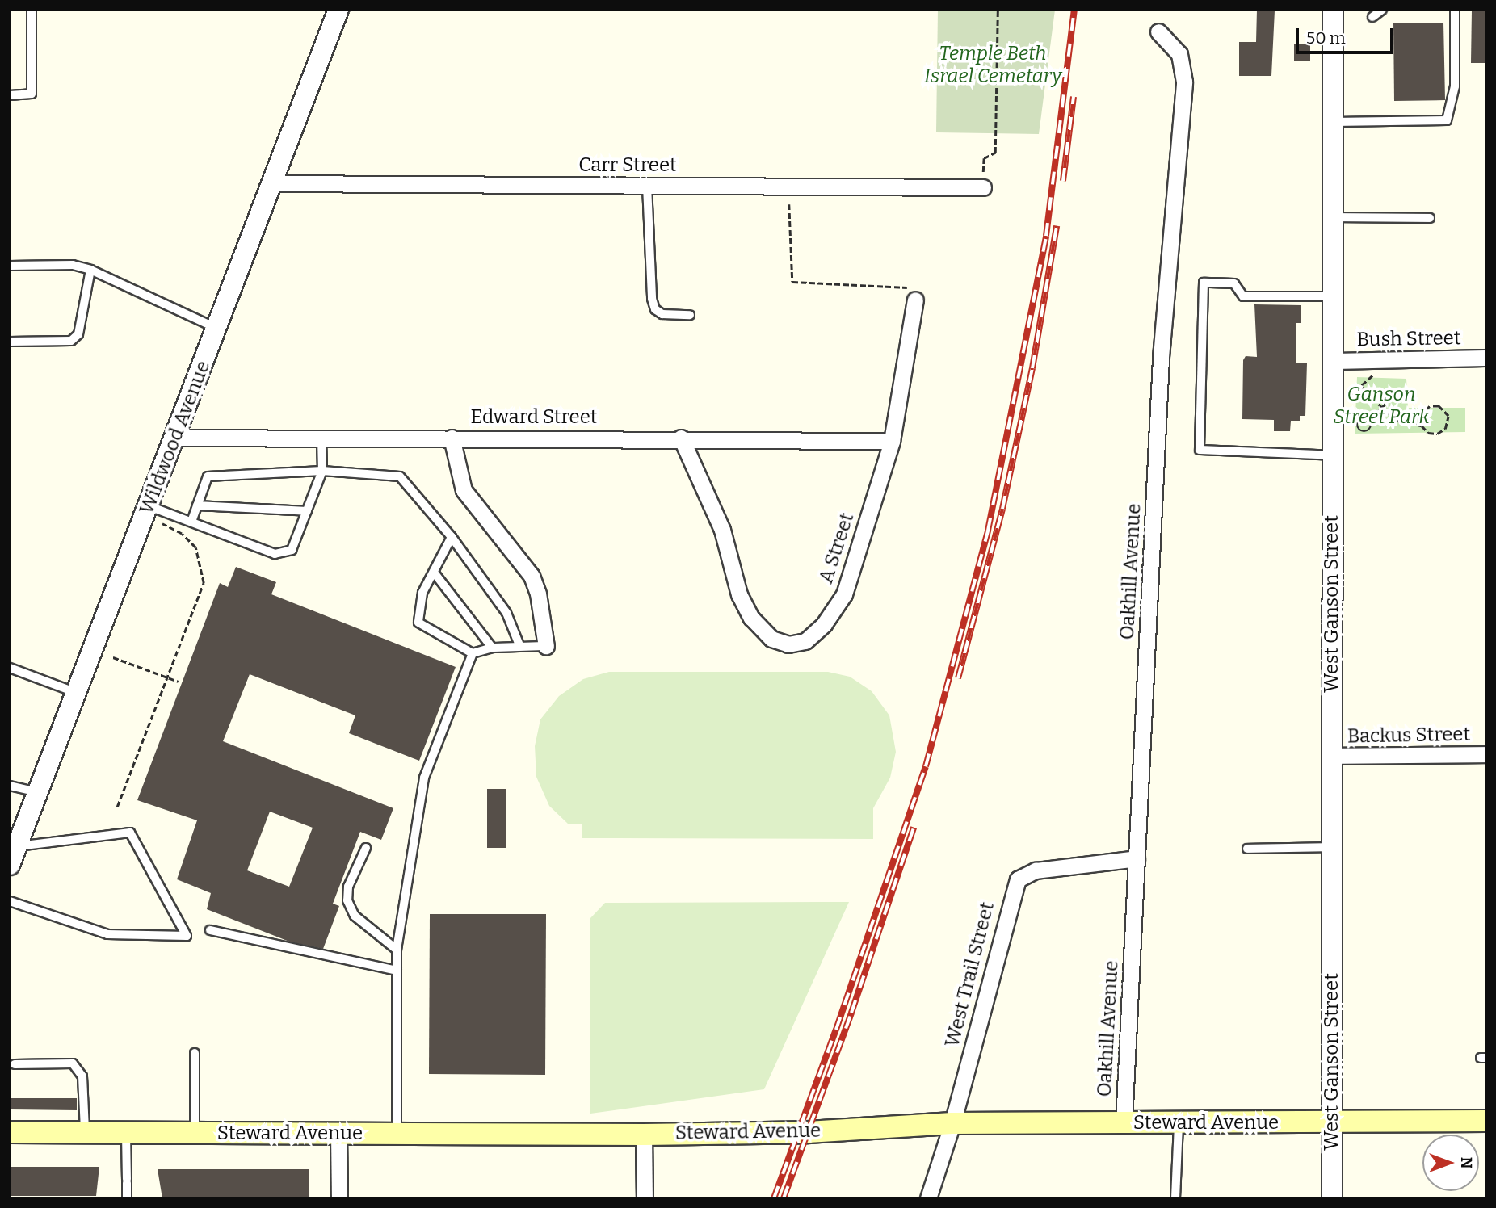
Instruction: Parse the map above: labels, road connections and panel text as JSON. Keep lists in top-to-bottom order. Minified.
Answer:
{"streets":{"main road":["Steward Avenue"],"street":["Carr Street","Bush Street","Edward Street","Wildwood Avenue","A Street","Oakhill Avenue","West Ganson Street","Backus Street","West Trail Street"]},"crossings":[["Carr Street","Wildwood Avenue"],["Bush Street","West Ganson Street"],["Edward Street","Wildwood Avenue"],["Edward Street","A Street"],["Oakhill Avenue","West Trail Street"],["Oakhill Avenue","Steward Avenue"],["West Ganson Street","Backus Street"],["West Ganson Street","Steward Avenue"],["West Trail Street","Steward Avenue"]],"parks":["Temple Beth Israel Cemetary","Ganson Street Park"],"scale_bar":"50 m","north":"right"}
